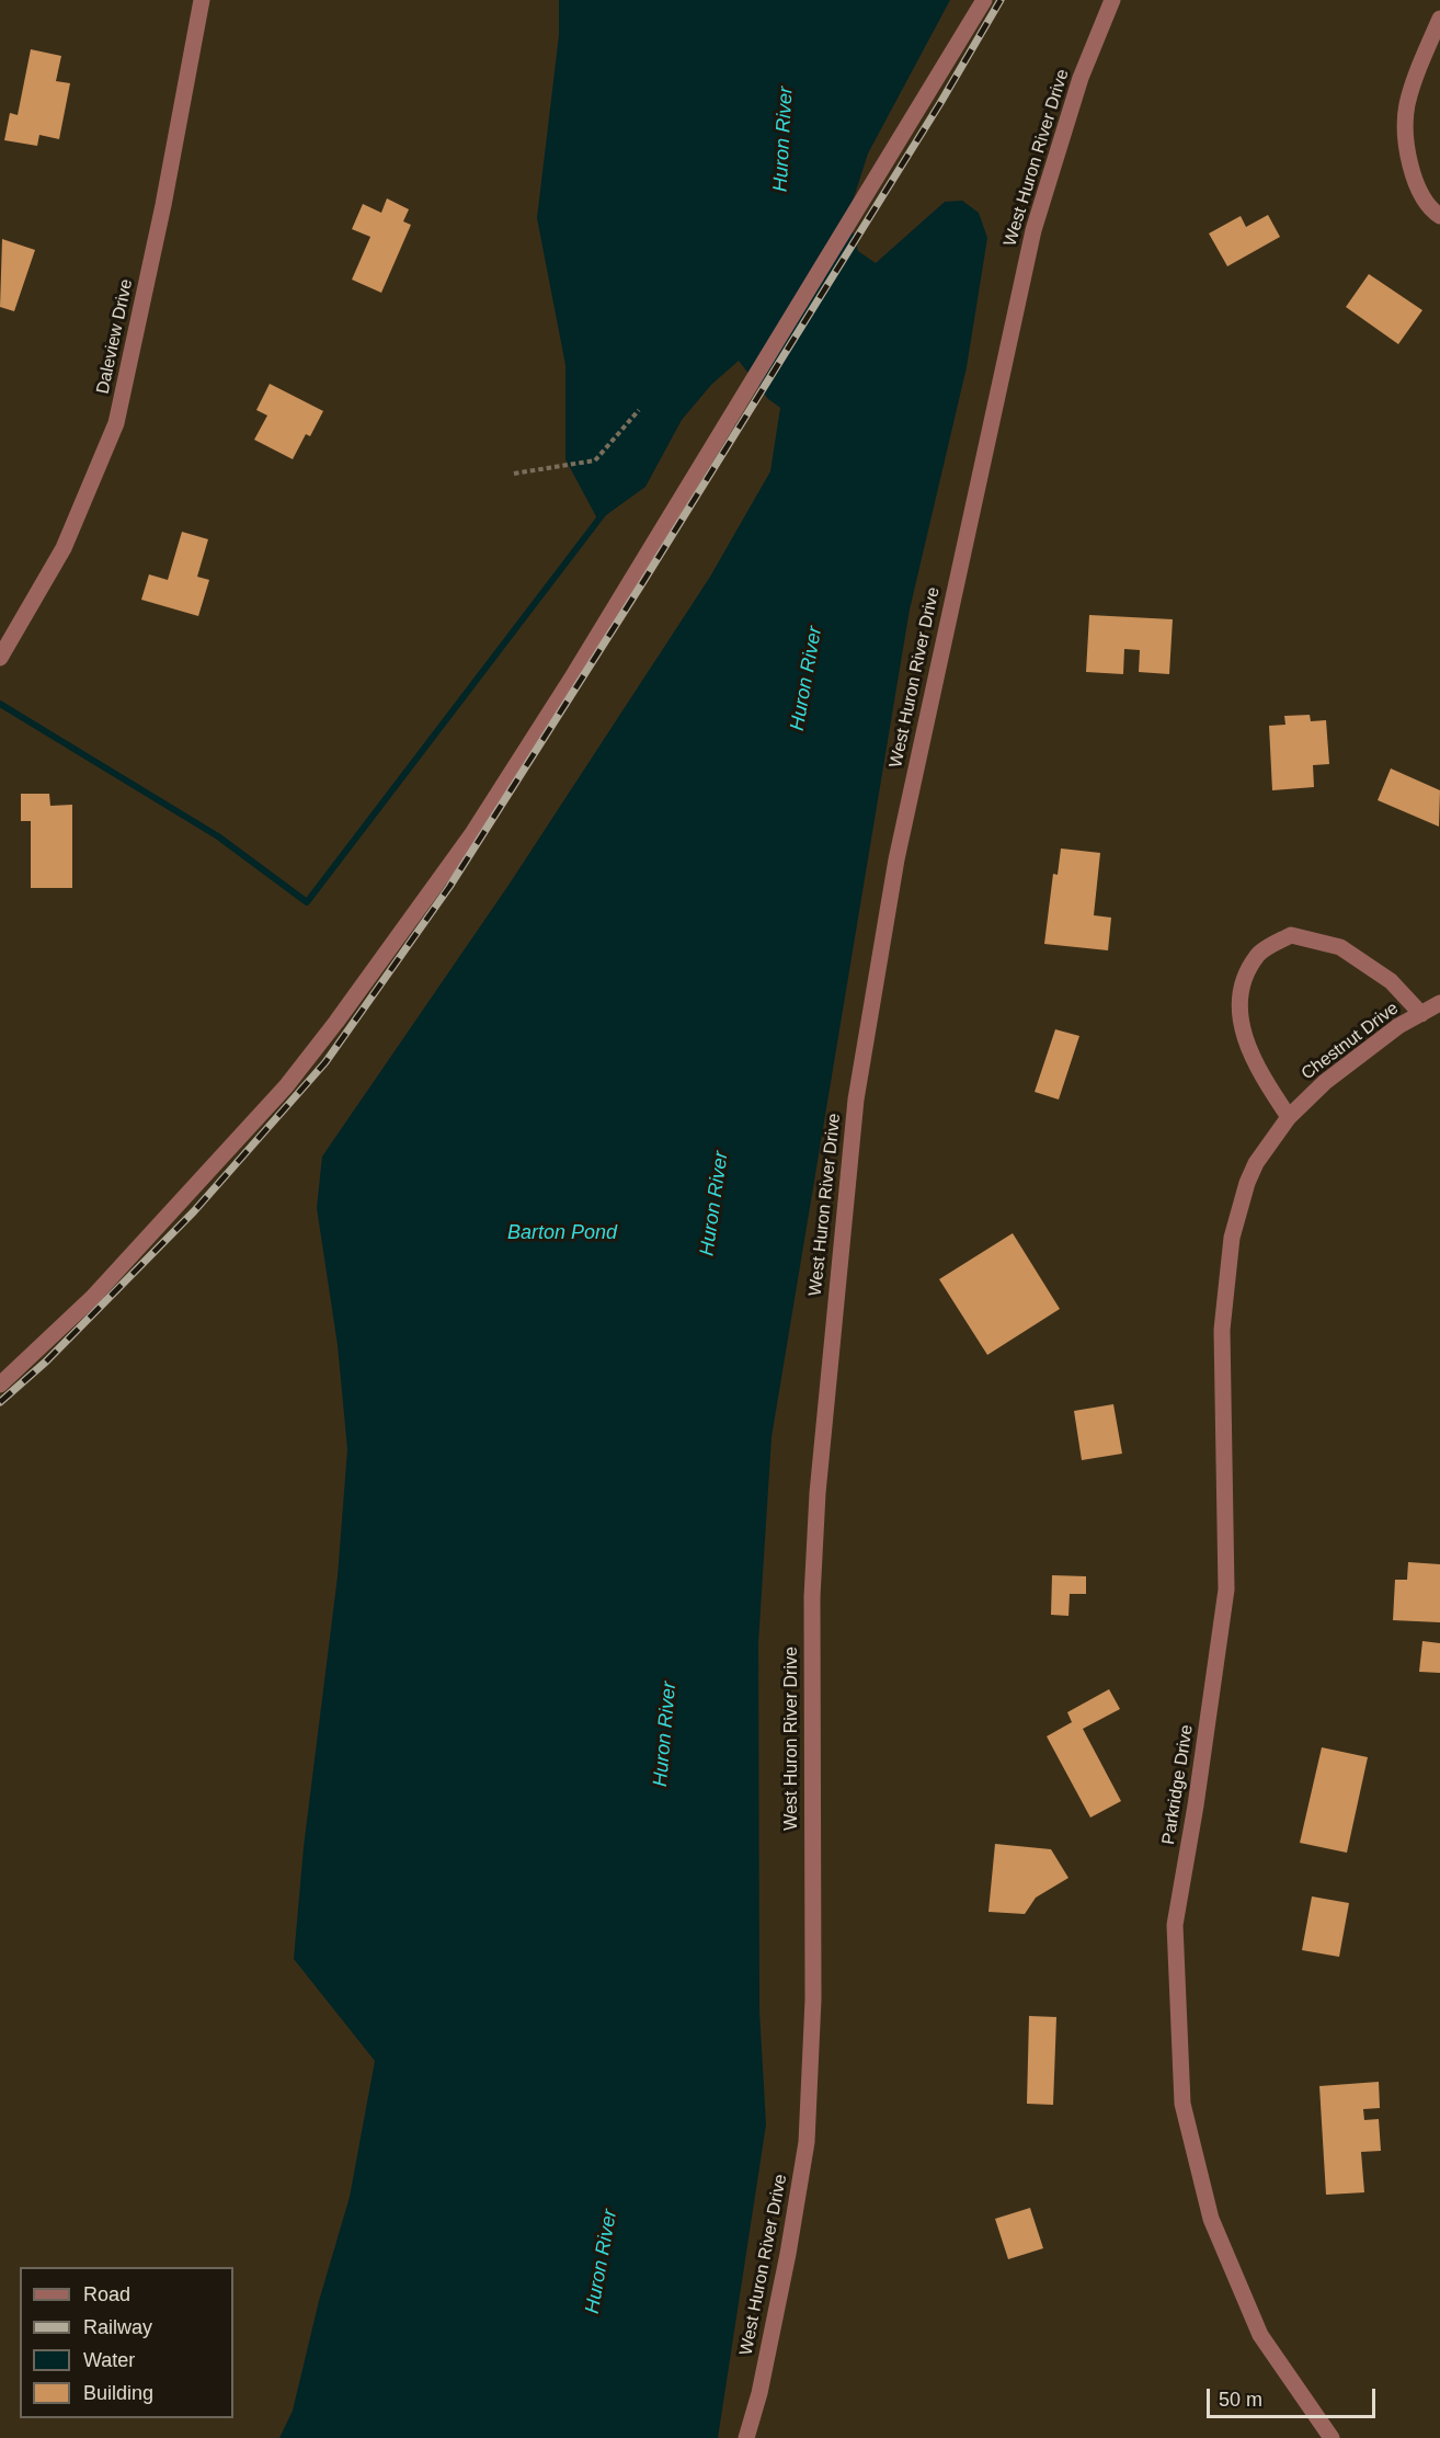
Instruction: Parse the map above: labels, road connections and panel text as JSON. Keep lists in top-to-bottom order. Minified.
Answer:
{"streets":{"street":["West Huron River Drive","Daleview Drive","Chestnut Drive","Parkridge Drive"]},"crossings":[["Chestnut Drive","Parkridge Drive"]],"water":["Huron River","Barton Pond"],"legend":["Road","Railway","Water","Building"],"scale_bar":"50 m"}
